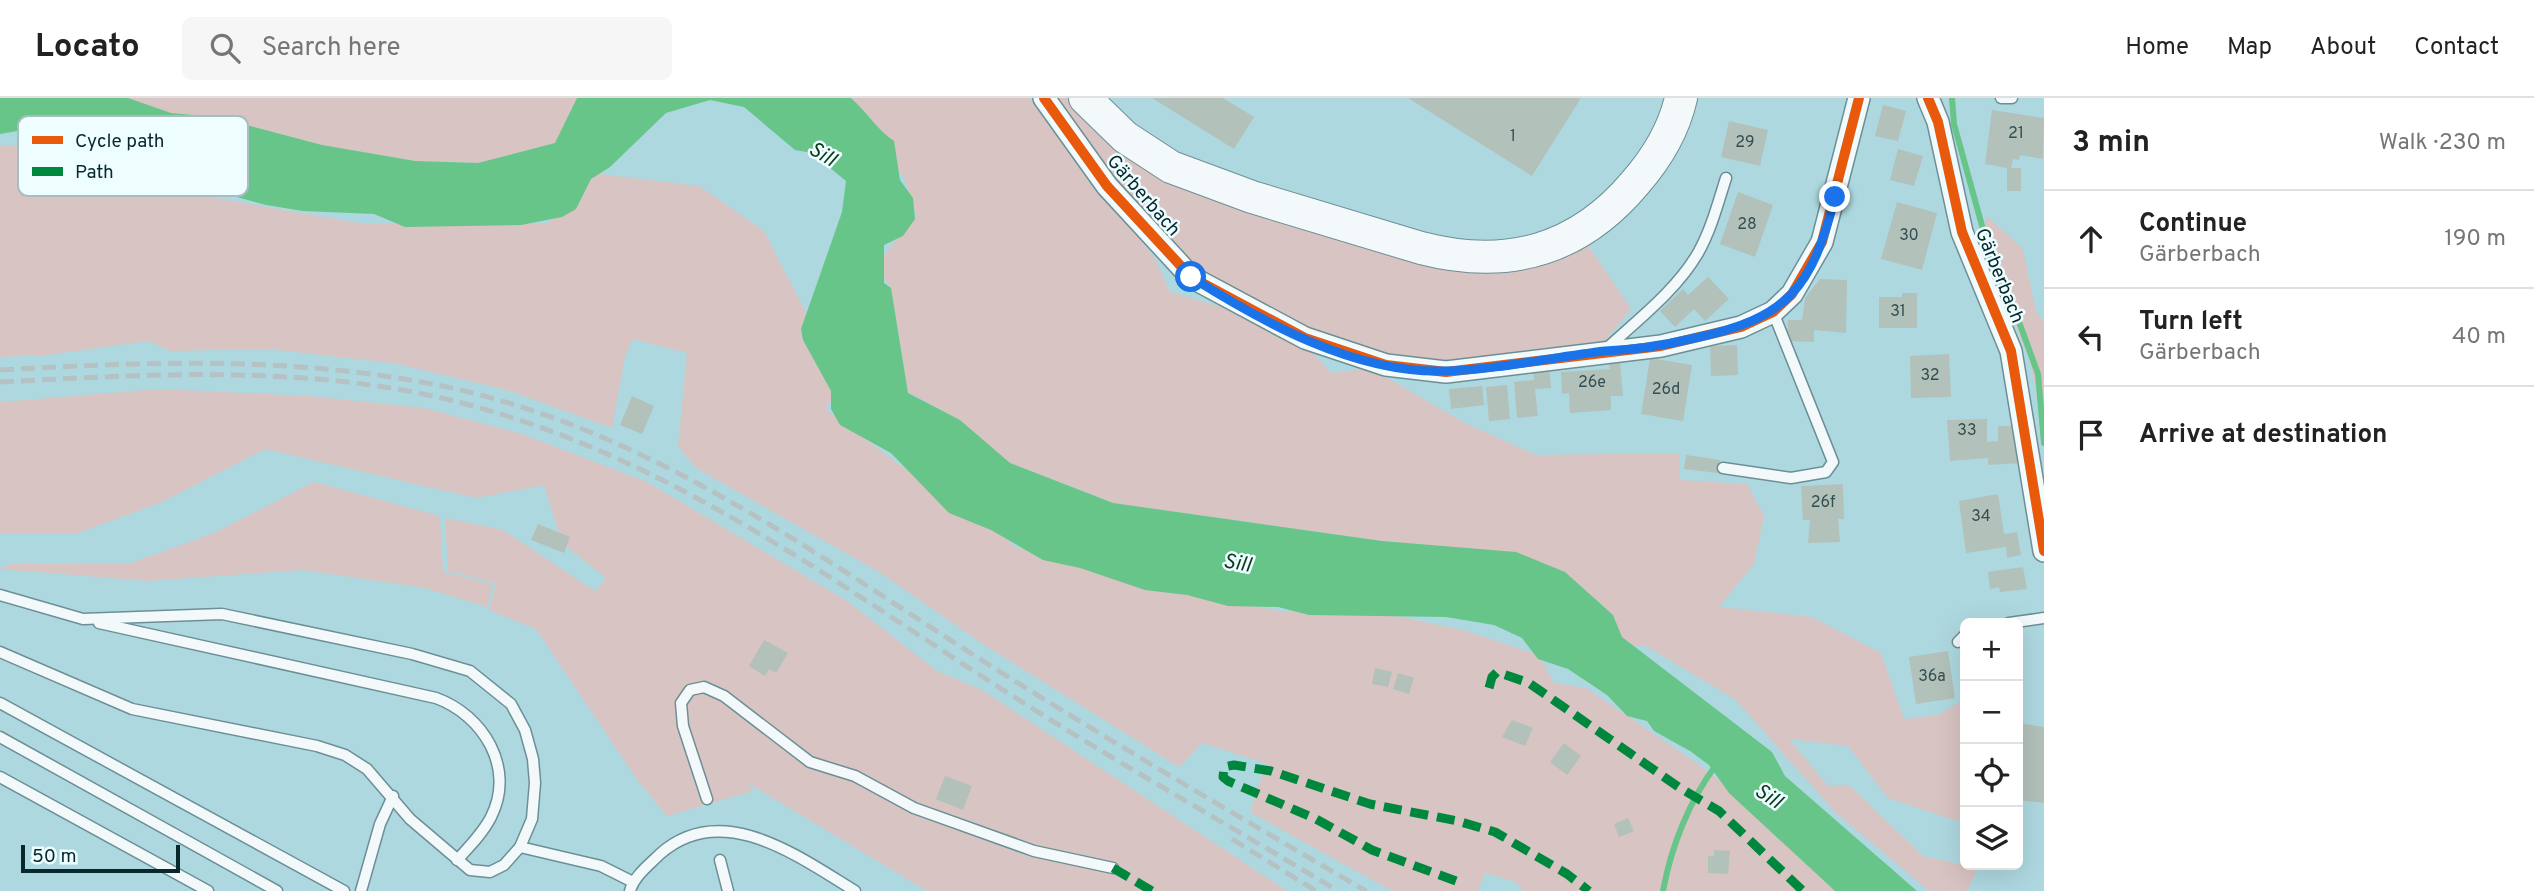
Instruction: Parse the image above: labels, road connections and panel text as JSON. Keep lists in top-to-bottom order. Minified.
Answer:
{"streets":{"street":["Gärberbach"]},"water":["Sill"],"house_numbers":["21","1","29","28","30","31","32","26e","26d","33","26f","34","36a"],"legend":["Cycle path","Path"],"scale_bar":"50 m","page":{"header":"Locato","search":"Search here","nav":["Home","Map","About","Contact"],"heading":["3 min","Walk · 230 m"],"list":[["Continue","Gärberbach","190 m"],["Turn left","Gärberbach","40 m"],"Arrive at destination"],"map_buttons":["+","−"],"scale":"50 m"}}
